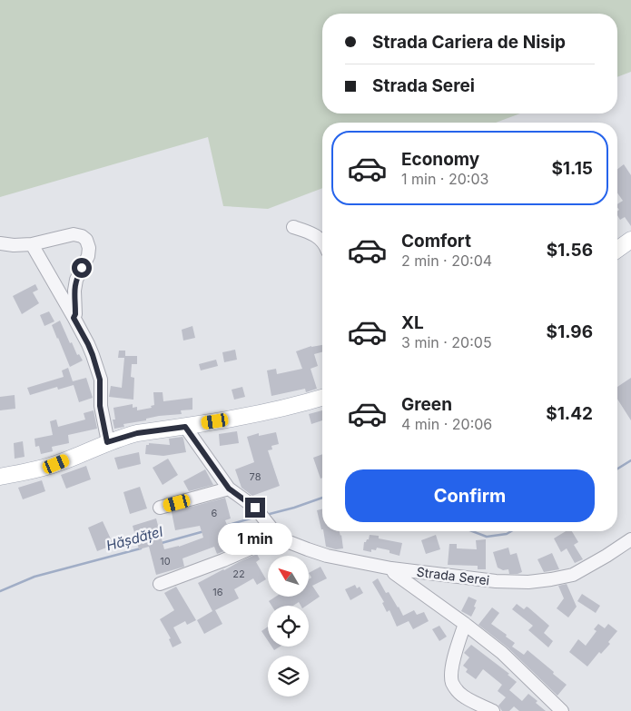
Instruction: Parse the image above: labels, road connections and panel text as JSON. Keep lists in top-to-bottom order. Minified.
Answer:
{"streets":{"street":["Strada Serei"]},"water":["Hășdățel"],"house_numbers":["78","6","10","22","16"],"north":"top left","page":{"banner":["Strada Cariera de Nisip","Strada Serei"],"list":[{"name":"Economy","note":"1 min · 20:03","value":"$1.15"},{"name":"Comfort","note":"2 min · 20:04","value":"$1.56"},{"name":"XL","note":"3 min · 20:05","value":"$1.96"},{"name":"Green","note":"4 min · 20:06","value":"$1.42"}],"buttons":"Confirm","bubble":"1 min"}}
